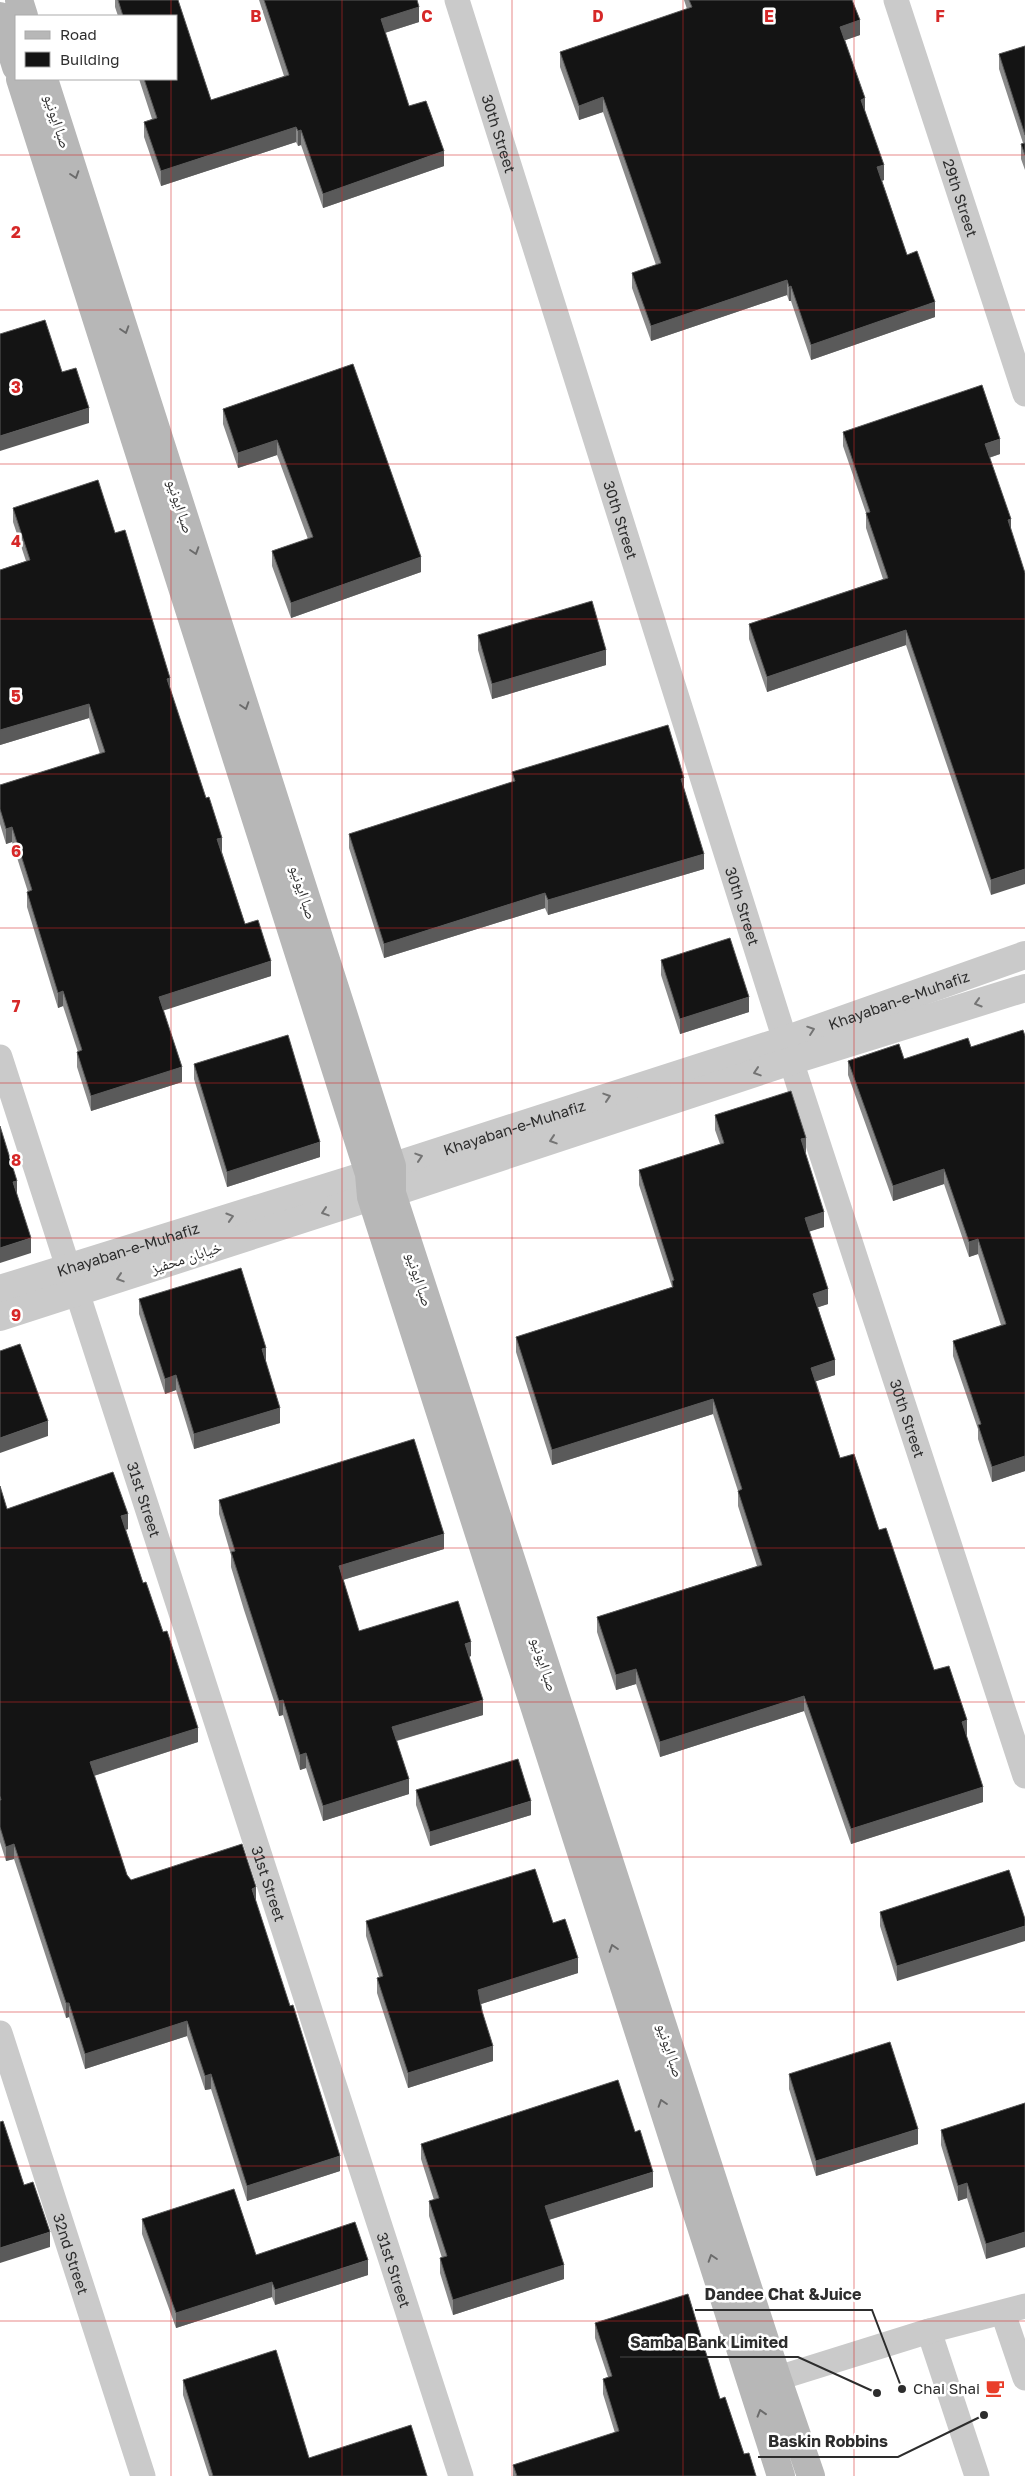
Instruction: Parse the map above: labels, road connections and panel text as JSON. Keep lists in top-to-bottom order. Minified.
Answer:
{"streets":{"main road":["صبا ایونیو"],"street":["30th Street","29th Street","Khayaban-e-Muhafiz","خیابان محفیز","31st Street","32nd Street"]},"crossings":[["صبا ایونیو","Khayaban-e-Muhafiz"],["صبا ایونیو","خیابان محفیز"],["30th Street","Khayaban-e-Muhafiz"],["Khayaban-e-Muhafiz","خیابان محفیز"],["Khayaban-e-Muhafiz","31st Street"],["خیابان محفیز","31st Street"]],"places":{"cafe":["Chai Shai"],"other":["Dandee Chat &Juice","Samba Bank Limited","Baskin Robbins"]},"legend":["Road","Building"],"grid":{"columns":["B","C","D","E","F"],"rows":["2","3","4","5","6","7","8","9"]}}
